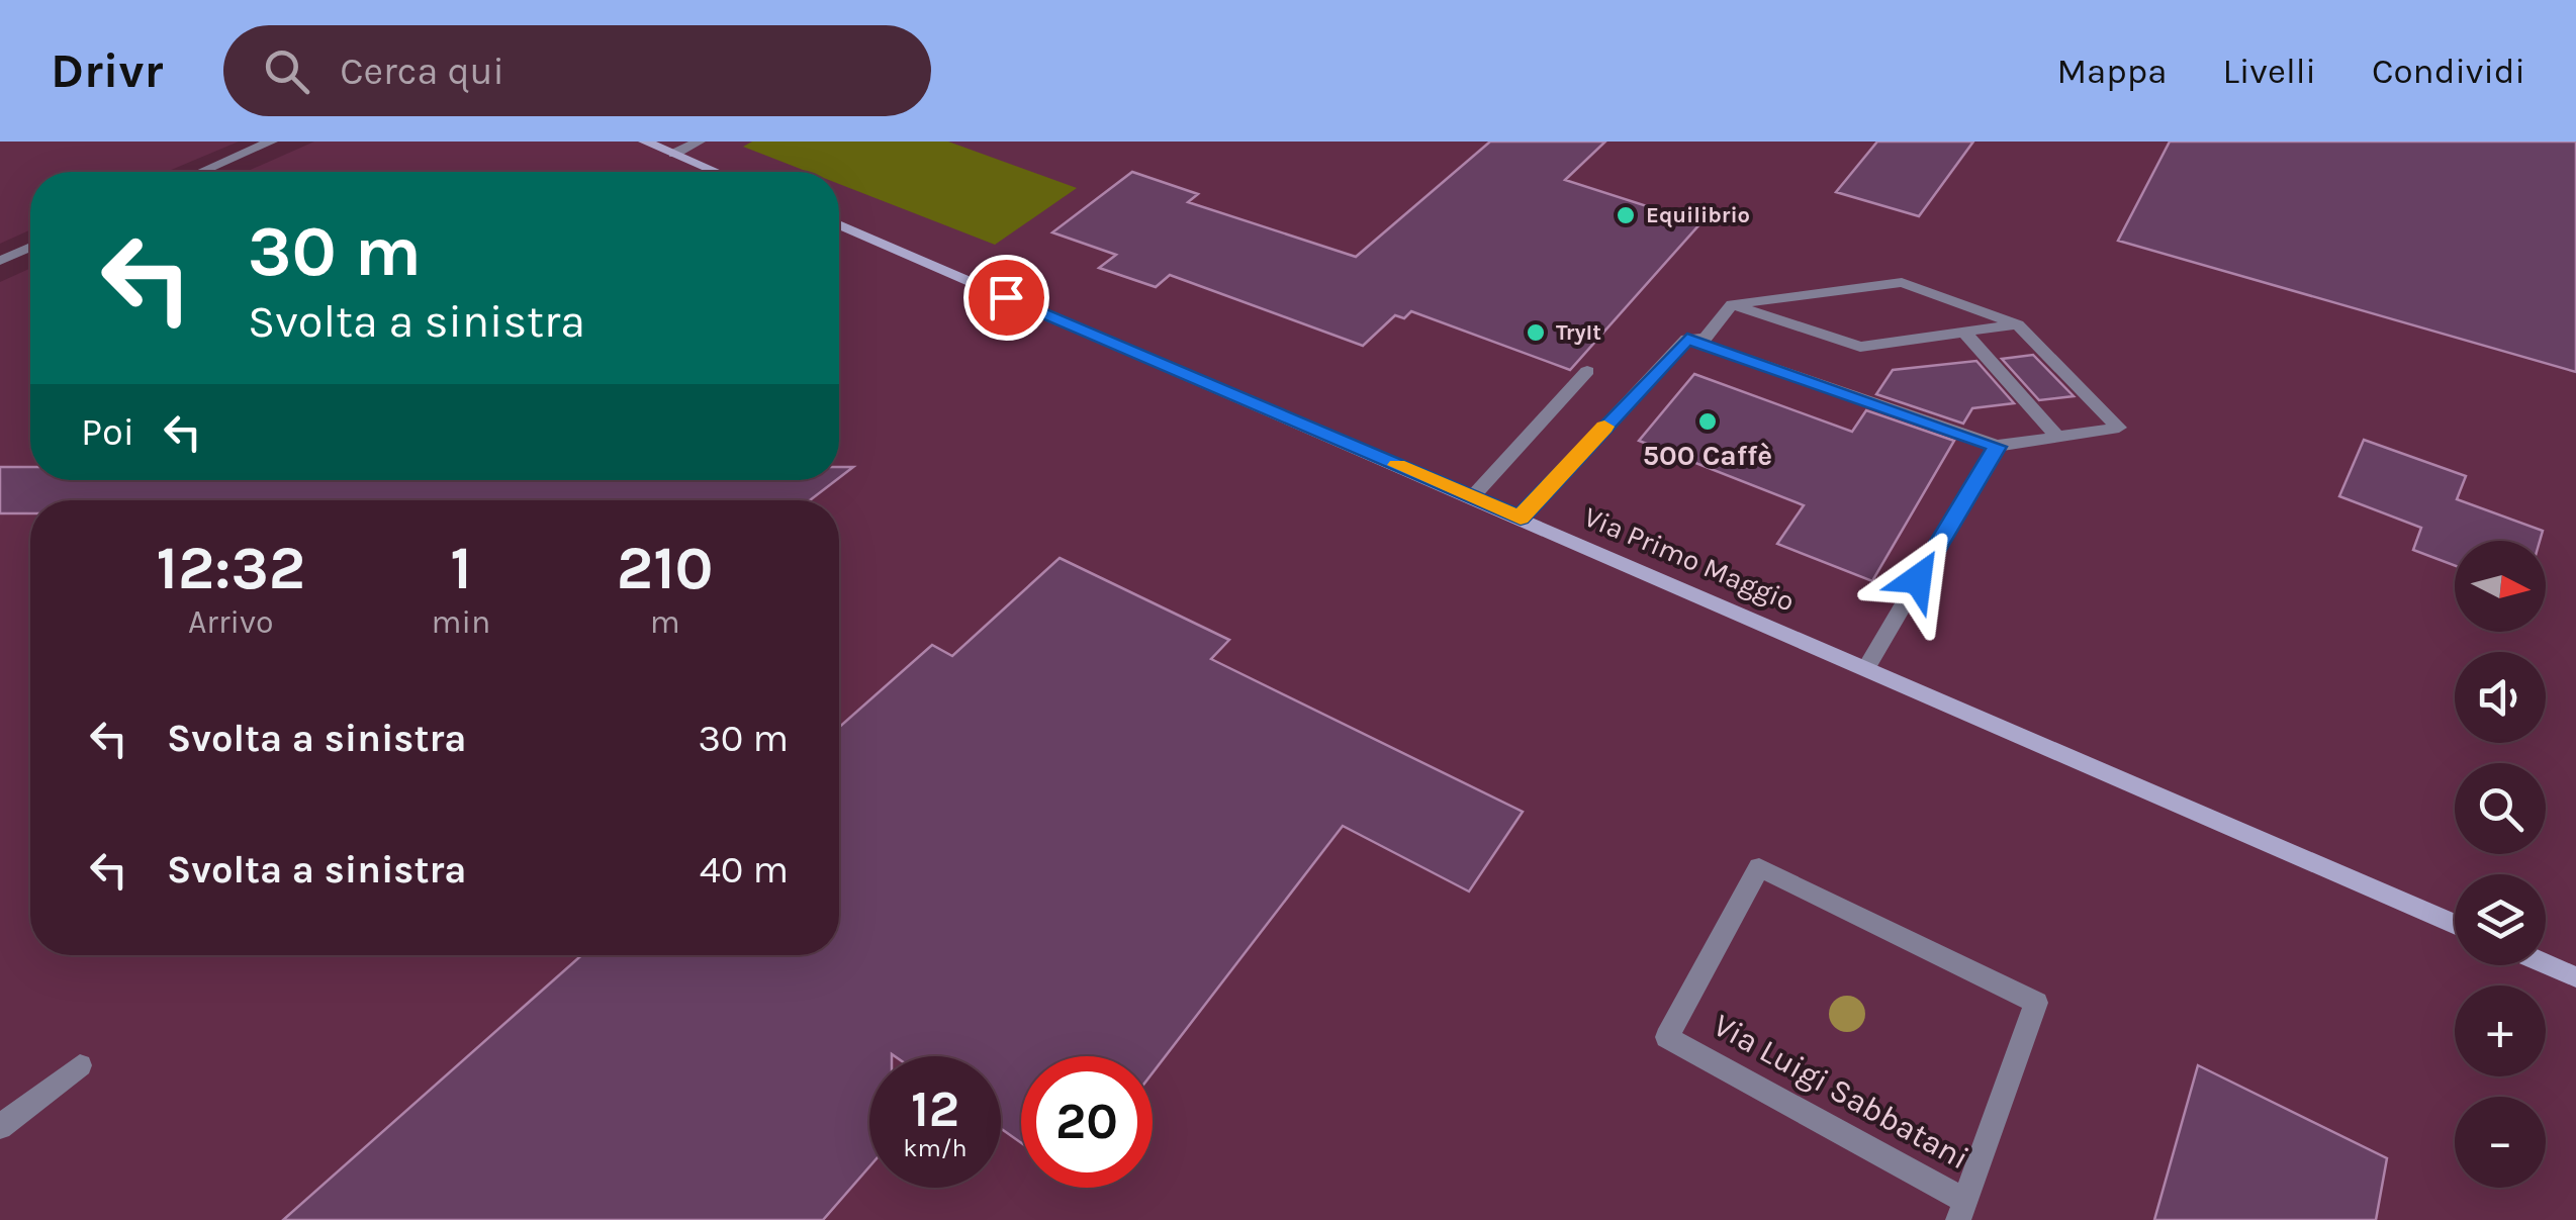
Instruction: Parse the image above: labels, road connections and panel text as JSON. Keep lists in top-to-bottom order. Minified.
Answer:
{"streets":{"street":["Via Primo Maggio","Via Luigi Sabbatani"]},"places":["Equilibrio","TryIt","500 Caffè"],"north":"right","page":{"header":"Drivr","search":"Cerca qui","nav":["Mappa","Livelli","Condividi"],"turn":["30 m","Svolta a sinistra"],"then":"Poi","eta":["12:32","Arrivo","1","min","210","m"],"map_buttons":["+","−"],"list":[{"name":"Svolta a sinistra","value":"30 m"},{"name":"Svolta a sinistra","value":"40 m"}],"speed":"12 km/h","limit":"20"}}
